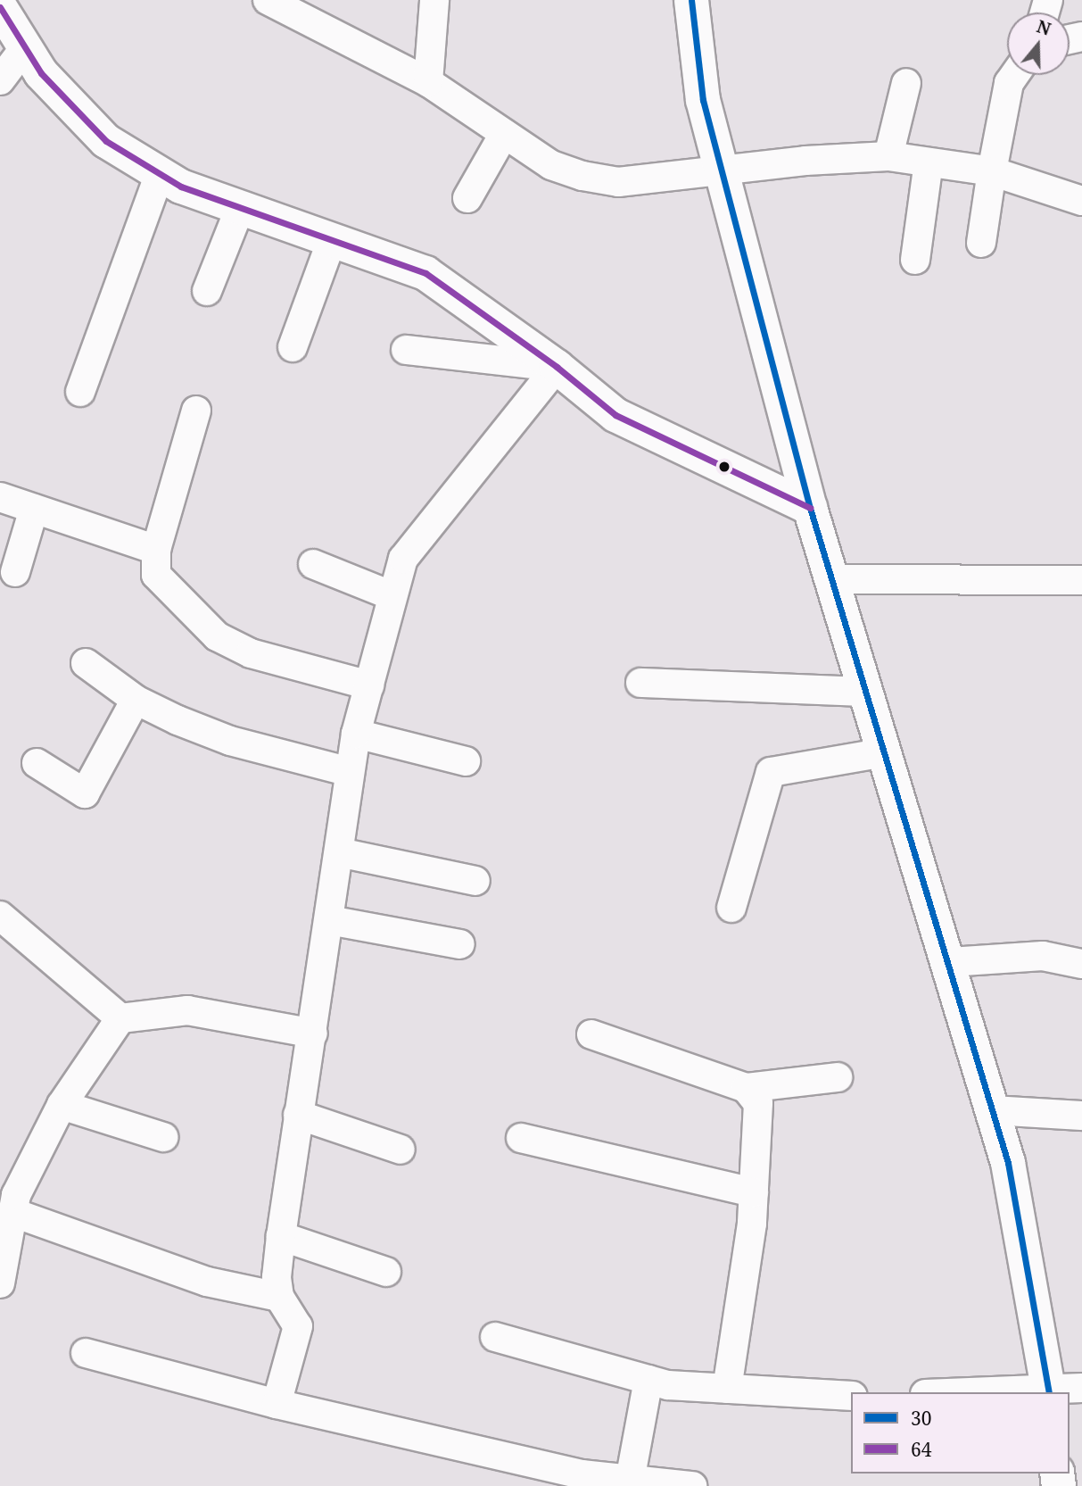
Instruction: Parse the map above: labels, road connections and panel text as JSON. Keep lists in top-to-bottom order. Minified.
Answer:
{"lines":["transit line 30","transit line 64"],"legend":["30","64"],"north":"top"}
